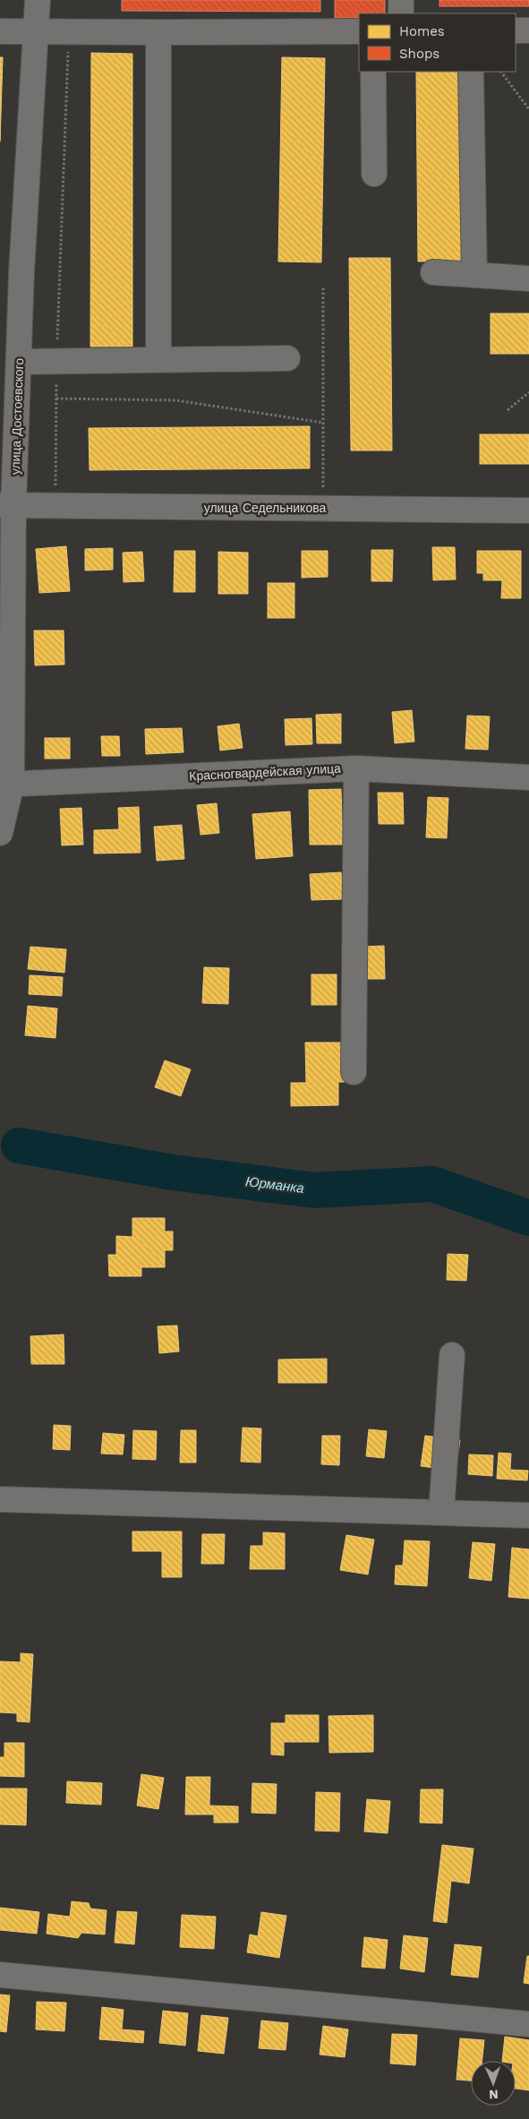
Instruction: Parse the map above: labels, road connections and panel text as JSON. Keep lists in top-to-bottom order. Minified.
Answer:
{"streets":{"street":["улица Достоевского","улица Седельникова","Красногвардейская улица"]},"crossings":[["улица Достоевского","улица Седельникова"],["улица Достоевского","Красногвардейская улица"]],"water":["Юрманка"],"legend":["Homes","Shops"],"north":"bottom"}
